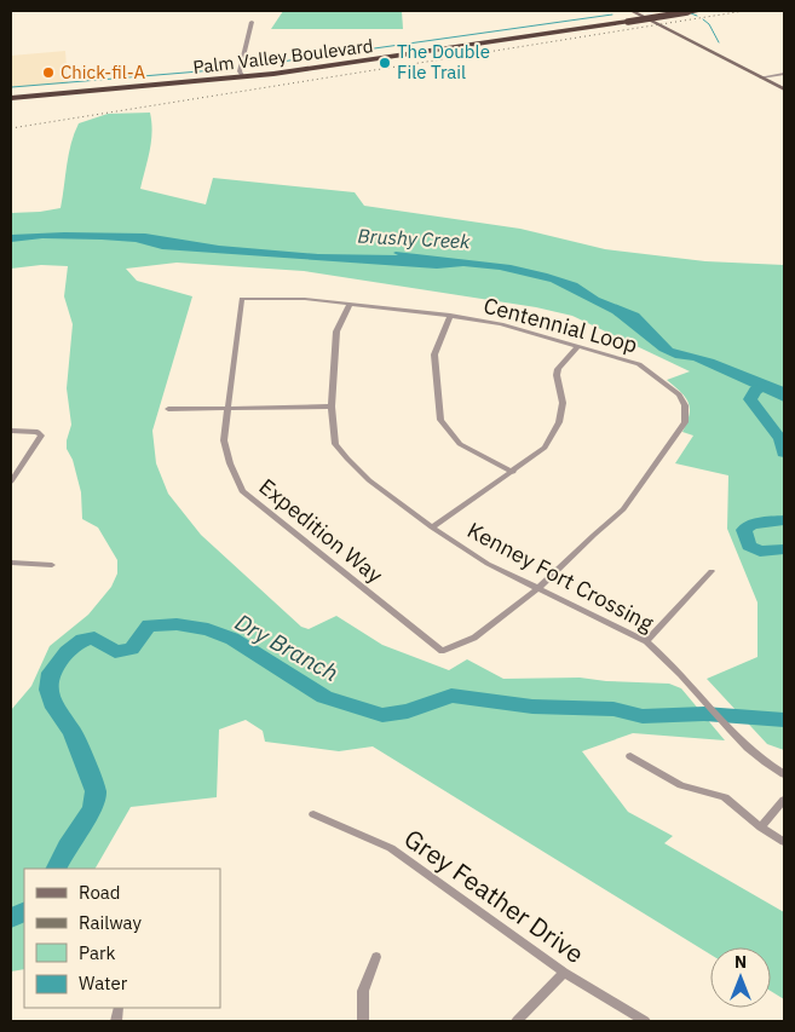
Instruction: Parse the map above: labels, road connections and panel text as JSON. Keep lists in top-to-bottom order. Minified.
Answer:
{"streets":{"highway":["Palm Valley Boulevard"],"street":["Centennial Loop","Expedition Way","Kenney Fort Crossing","Grey Feather Drive"]},"crossings":[["Centennial Loop","Expedition Way"],["Centennial Loop","Kenney Fort Crossing"],["Expedition Way","Kenney Fort Crossing"]],"water":["Brushy Creek","Dry Branch"],"places":["The Double File Trail","Chick-fil-A"],"legend":["Road","Railway","Park","Water"],"north":"top"}
